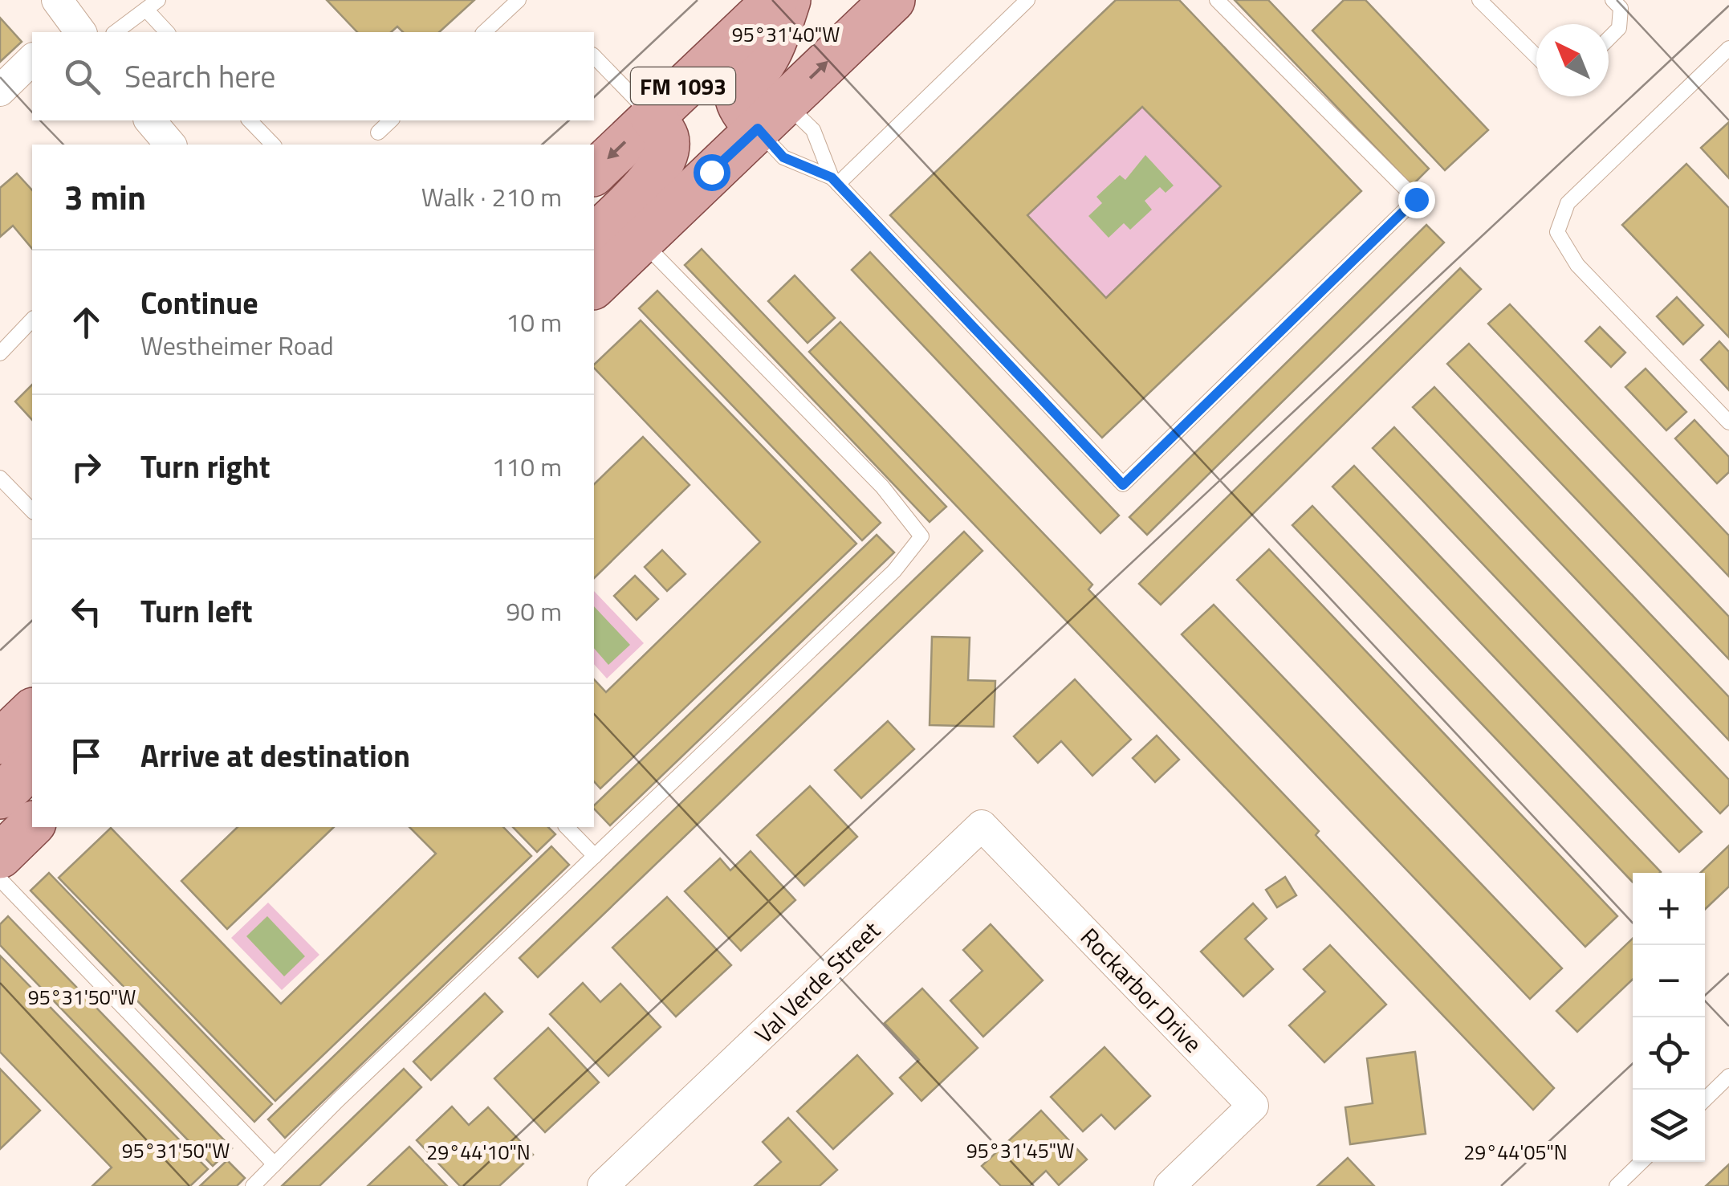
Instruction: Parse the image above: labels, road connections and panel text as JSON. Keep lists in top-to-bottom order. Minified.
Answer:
{"streets":{"main road":["FM 1093"],"street":["Val Verde Street","Rockarbor Drive"]},"crossings":[["Val Verde Street","Rockarbor Drive"]],"north":"top left","page":{"search":"Search here","heading":["3 min","Walk · 210 m"],"list":[["Continue","Westheimer Road","10 m"],["Turn right","110 m"],["Turn left","90 m"],"Arrive at destination"],"map_buttons":["+","−"]},"coordinates":["95°31'40\"W","95°31'50\"W","95°31'45\"W","29°44'10\"N","29°44'05\"N"]}
